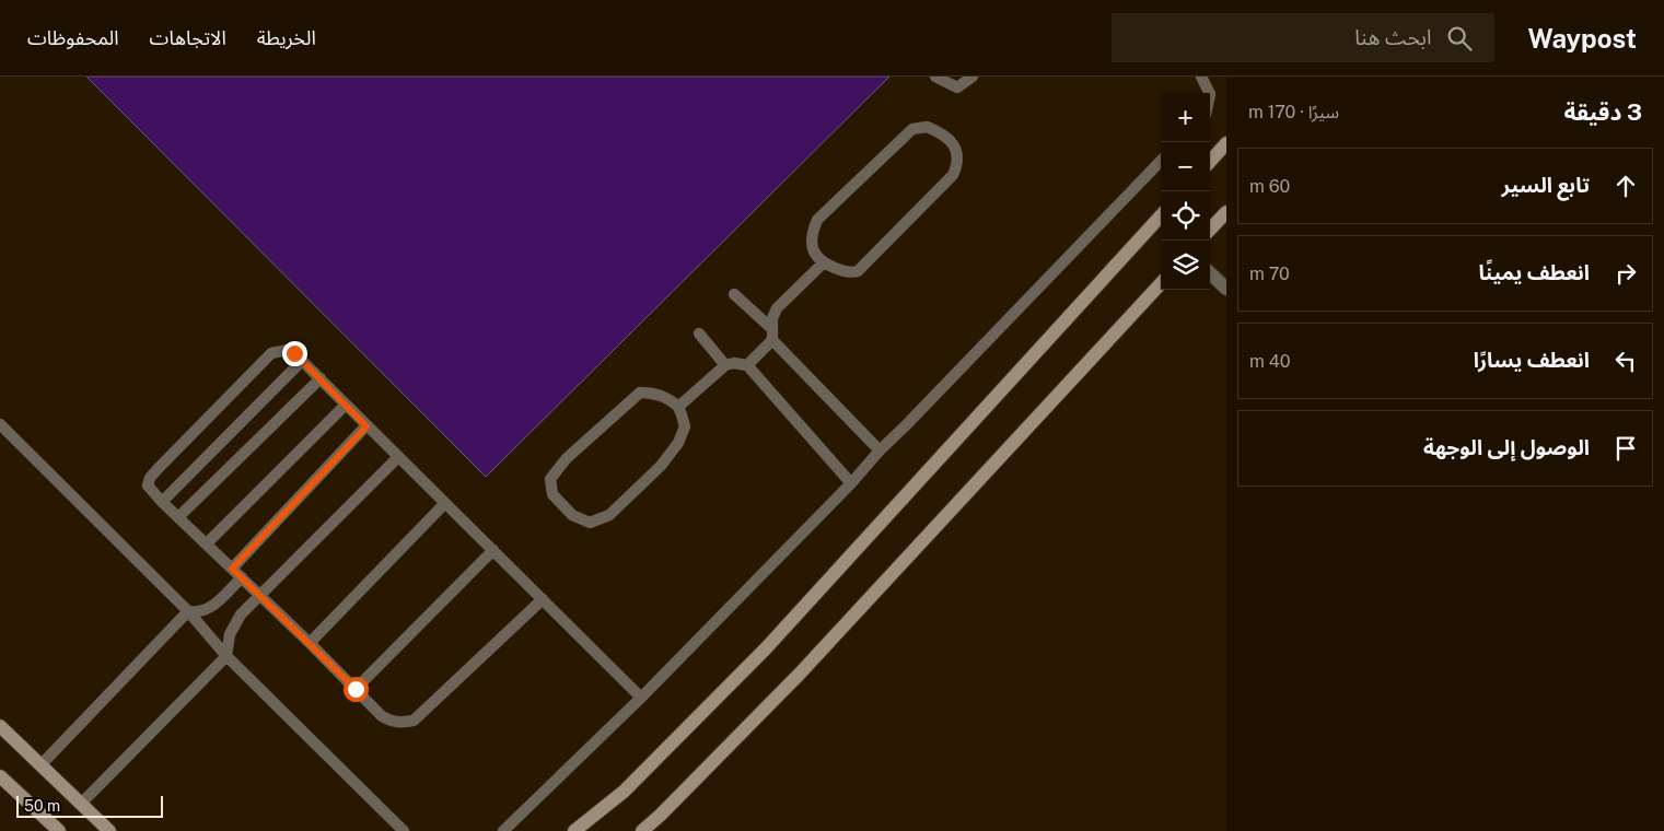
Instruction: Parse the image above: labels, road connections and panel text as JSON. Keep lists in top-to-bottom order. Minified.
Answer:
{"scale_bar":"50 m","page":{"header":"Waypost","search":"ابحث هنا","nav":["الخريطة","الاتجاهات","المحفوظات"],"heading":["3 دقيقة","سيرًا · 170 m"],"map_buttons":["+","−"],"list":[["تابع السير","60 m"],["انعطف يمينًا","70 m"],["انعطف يسارًا","40 m"],"الوصول إلى الوجهة"],"scale":"50 m"}}
